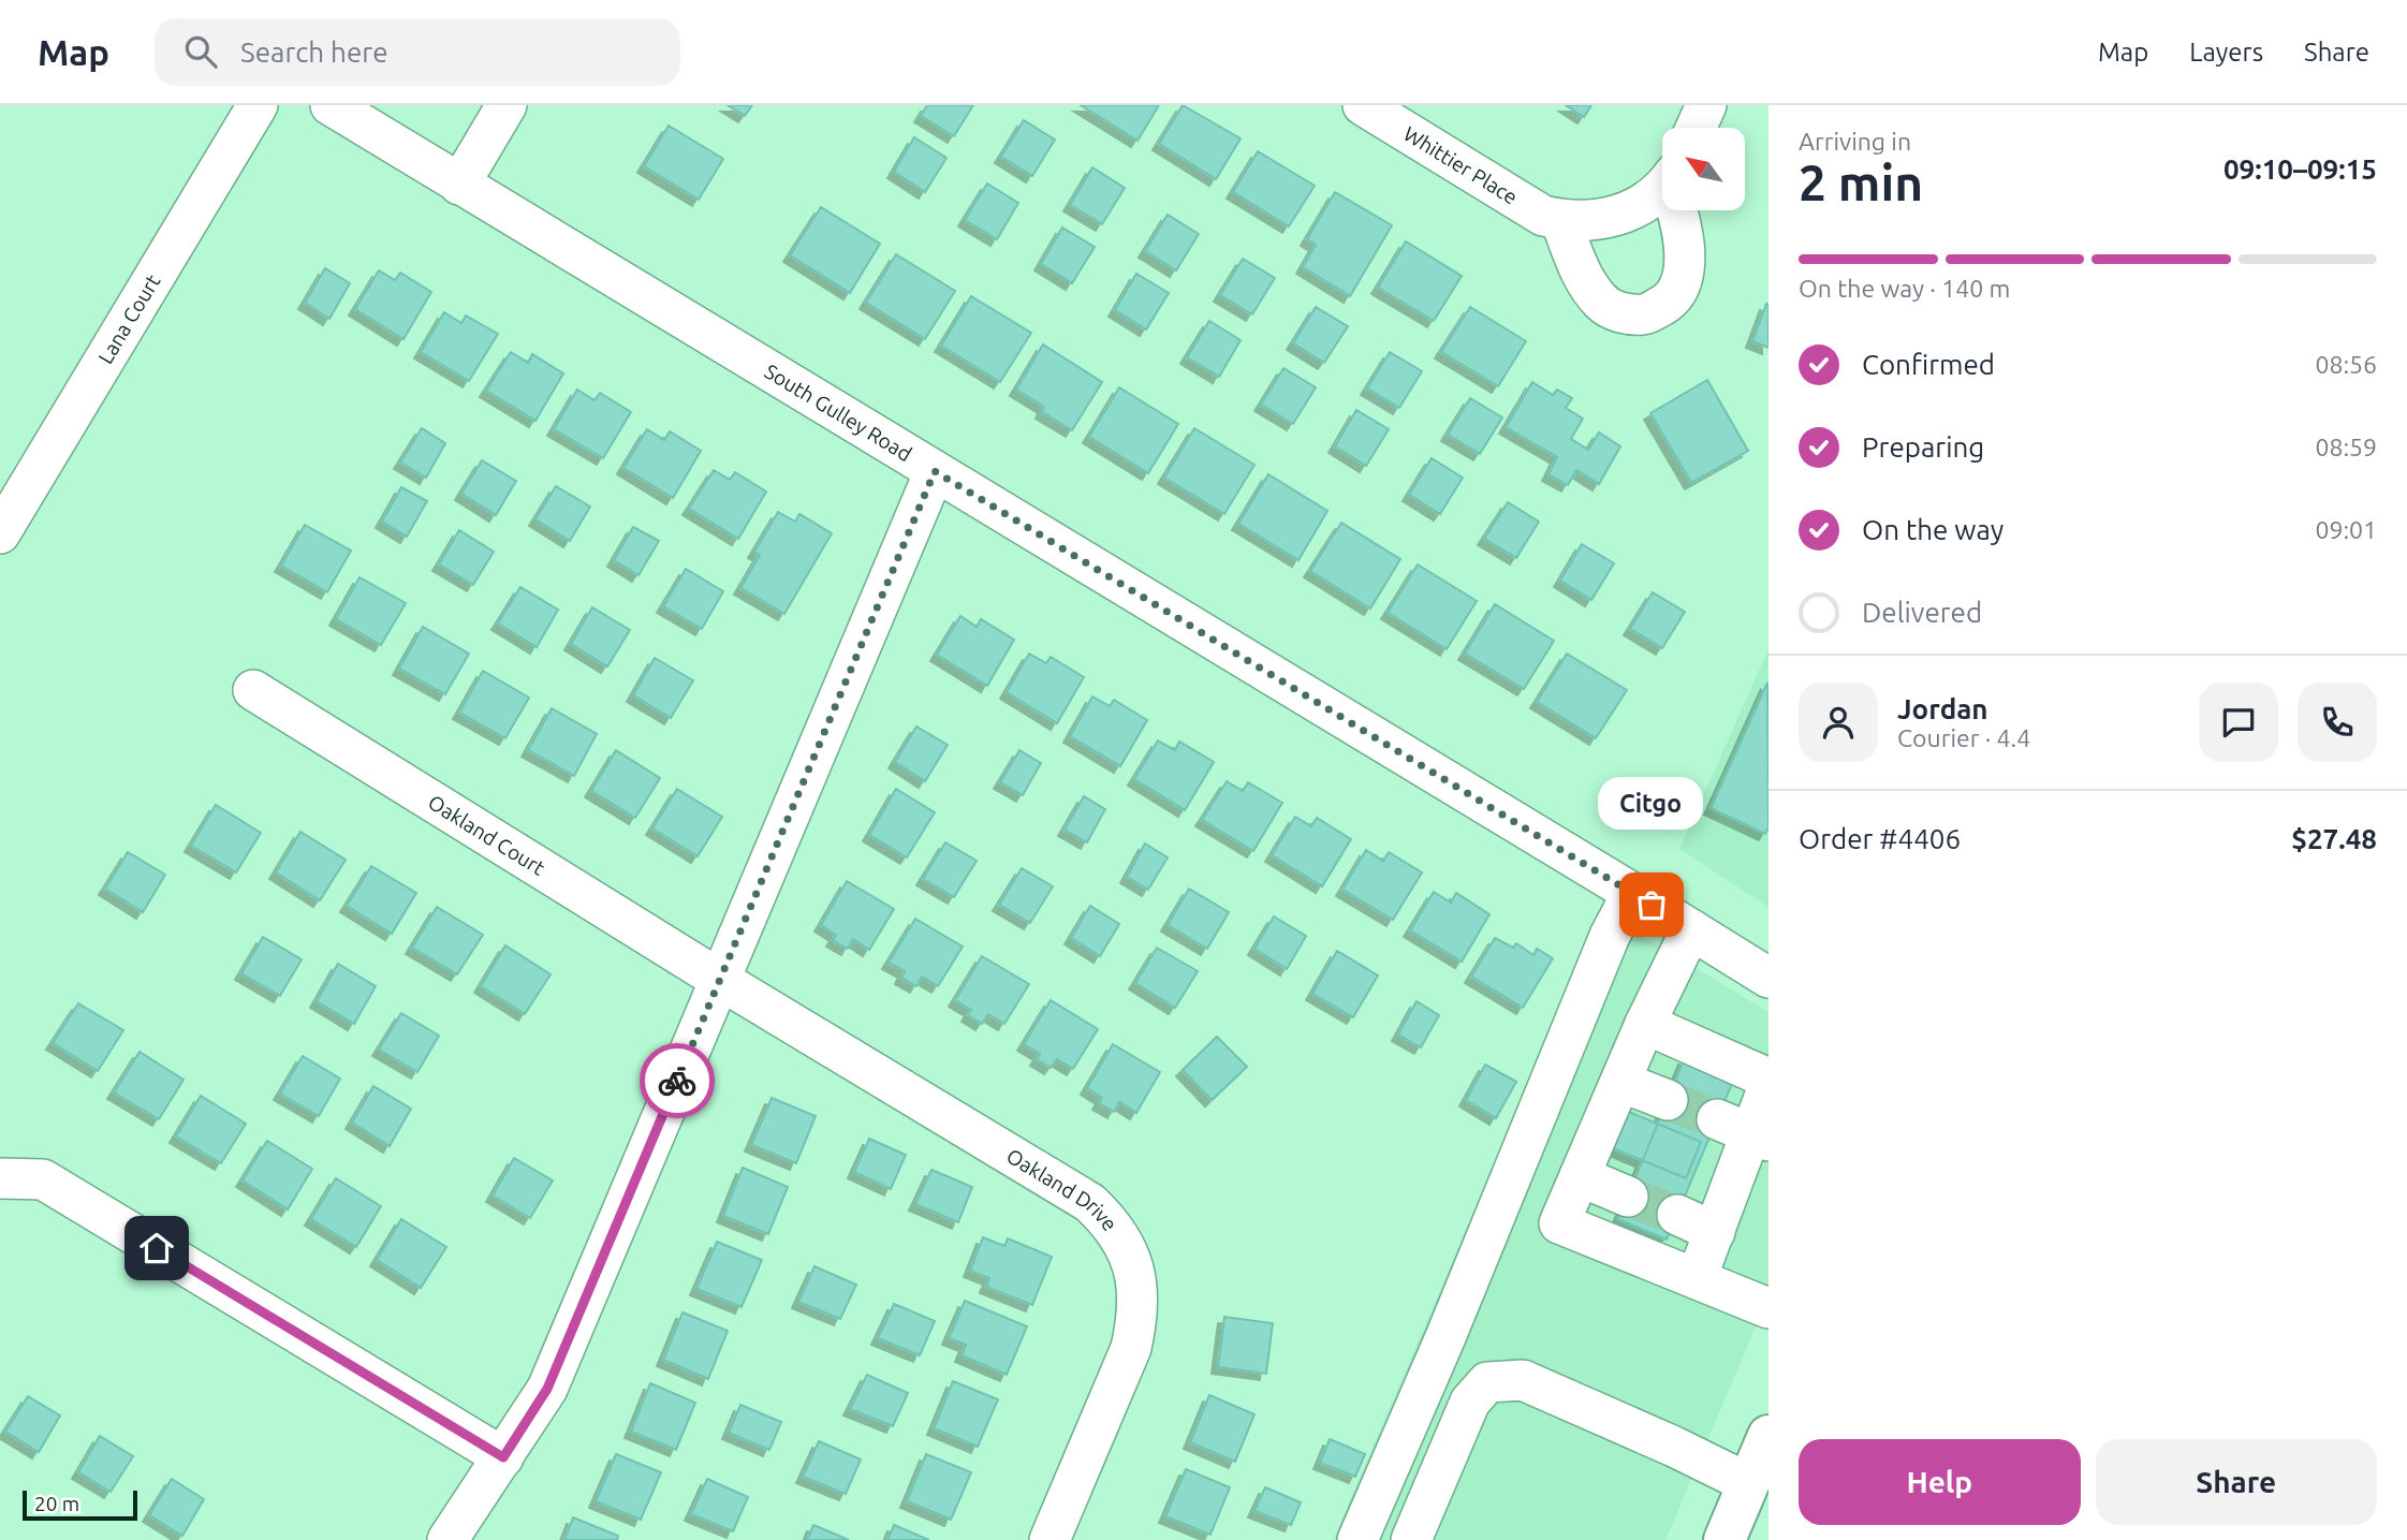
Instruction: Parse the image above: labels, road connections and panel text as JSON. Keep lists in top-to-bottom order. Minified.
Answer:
{"streets":{"street":["Whittier Place","Lana Court","South Gulley Road","Oakland Court","Oakland Drive"]},"crossings":[["Oakland Court","Oakland Drive"]],"places":["Citgo"],"scale_bar":"20 m","north":"top left","page":{"header":"Map","search":"Search here","nav":["Map","Layers","Share"],"heading":["2 min","Arriving in","09:10–09:15"],"panel":["Jordan","Courier · 4.4","Order #4406","$27.48"],"bar":"On the way · 140 m","list":[["Confirmed","08:56"],["Preparing","08:59"],["On the way","09:01"],"Delivered"],"bubble":"Citgo","buttons":["Help","Share"],"scale":"20 m"}}
